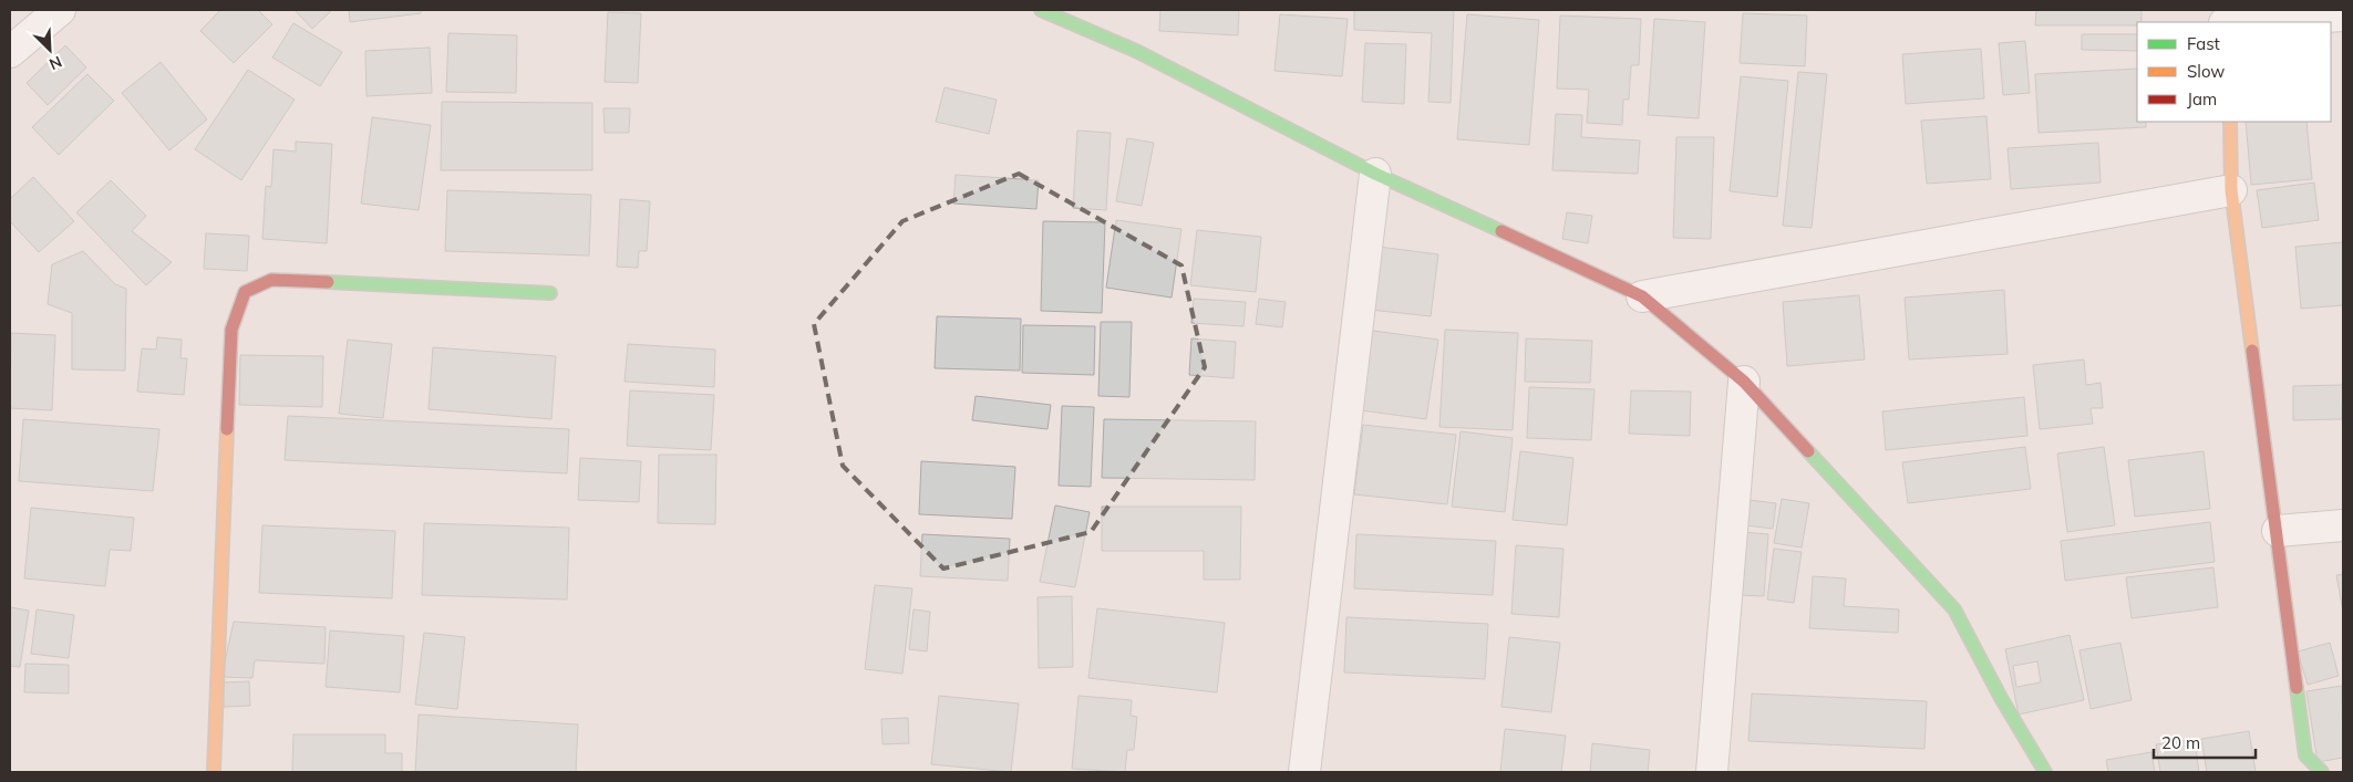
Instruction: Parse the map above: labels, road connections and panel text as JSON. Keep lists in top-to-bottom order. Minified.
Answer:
{"legend":["Fast","Slow","Jam"],"scale_bar":"20 m","north":"bottom right"}
